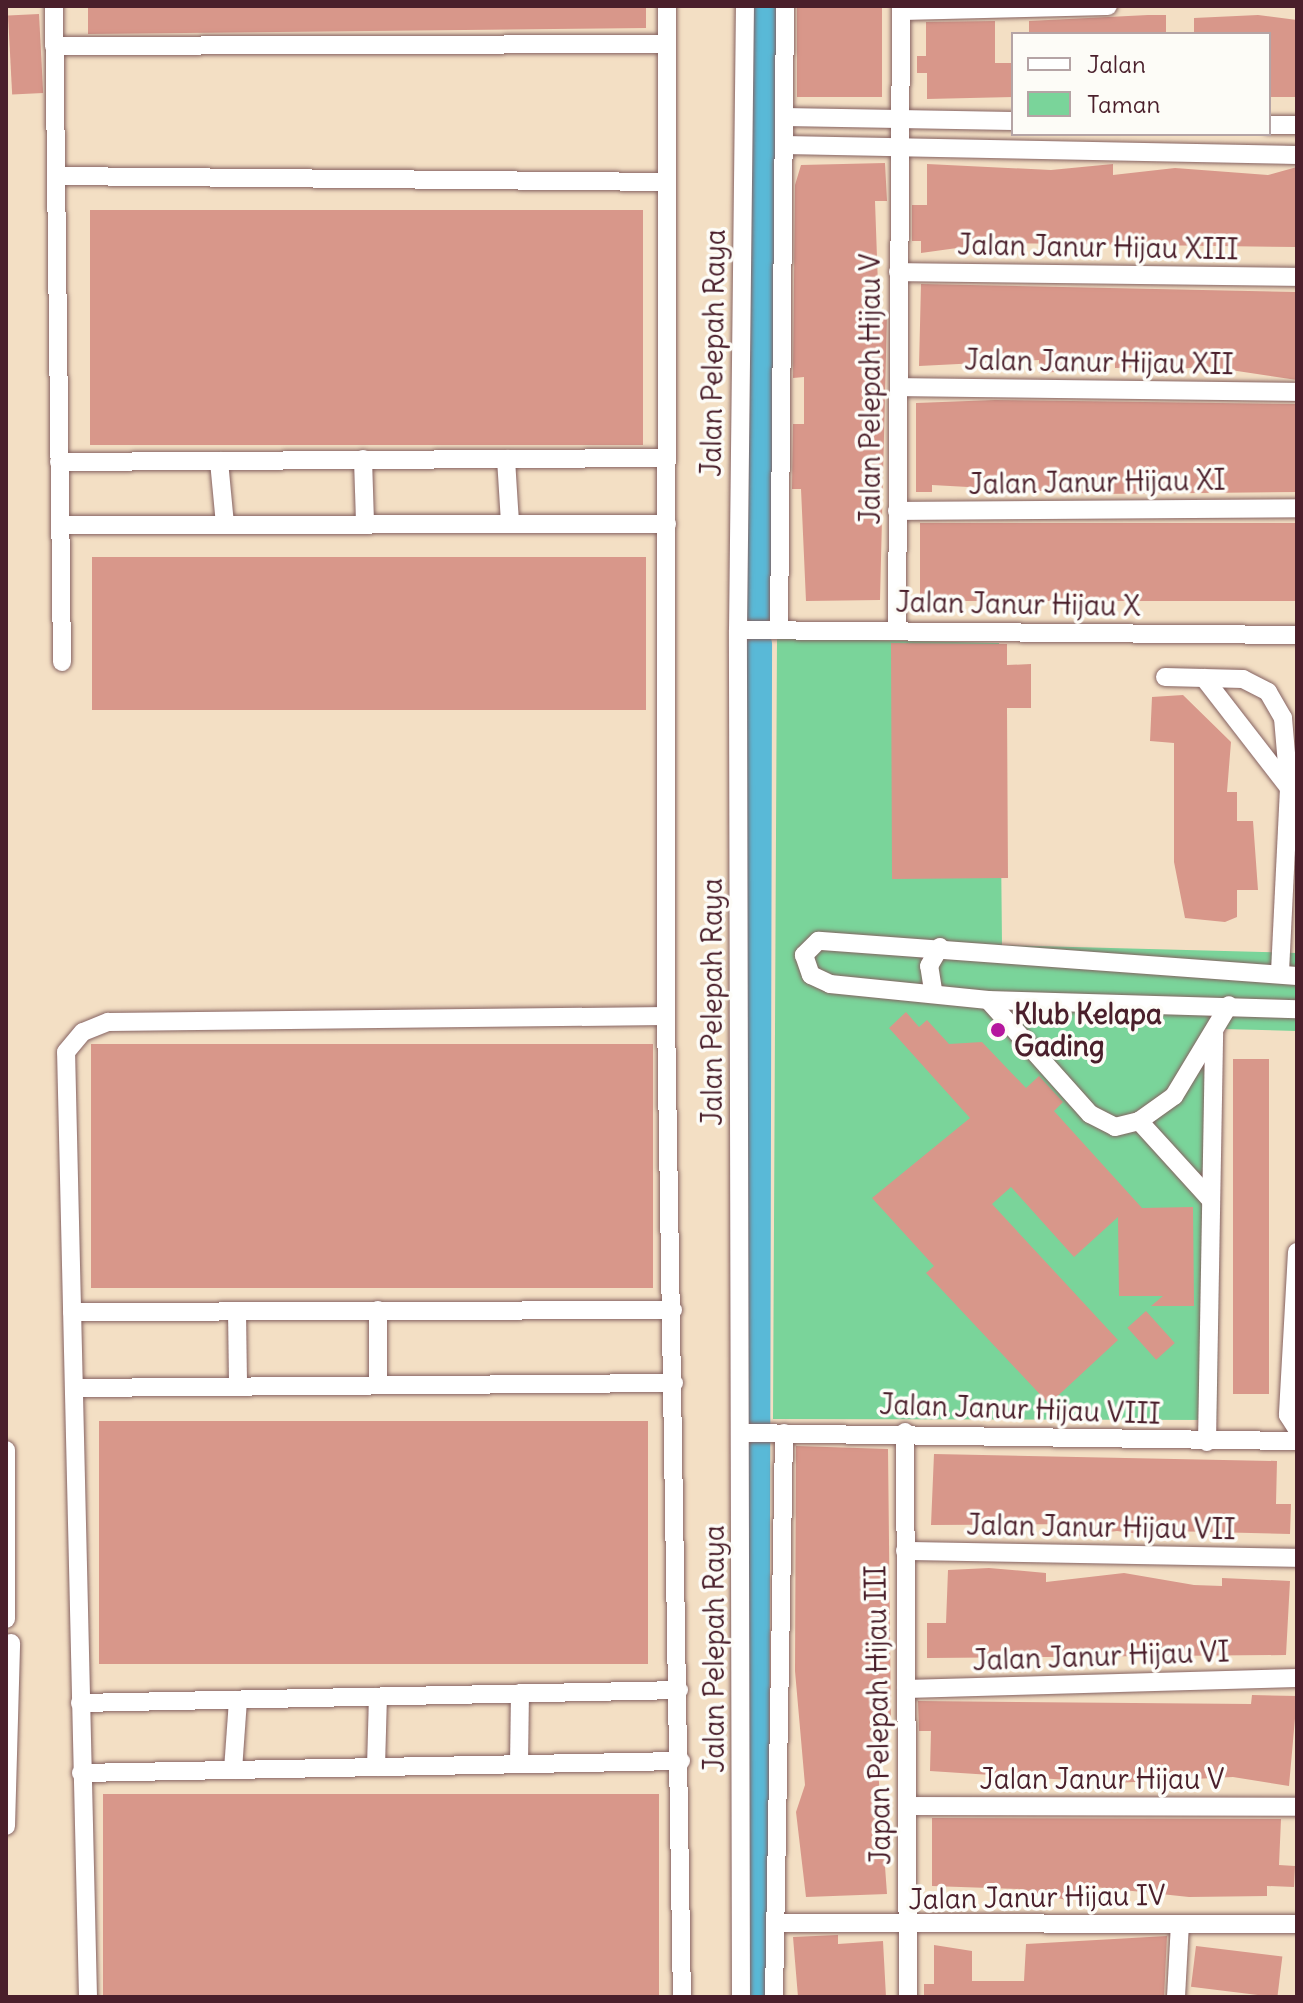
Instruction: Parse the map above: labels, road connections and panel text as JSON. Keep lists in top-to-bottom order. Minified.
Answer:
{"streets":{"street":["Jalan Janur Hijau XIII","Jalan Pelepah Raya","Jalan Janur Hijau XII","Jalan Pelepah Hijau V","Jalan Janur Hijau XI","Jalan Janur Hijau X","Jalan Janur Hijau VIII","Jalan Janur Hijau VII","Jalan Janur Hijau VI","Japan Pelepah Hijau III","Jalan Janur Hijau V","Jalan Janur Hijau IV"]},"crossings":[["Jalan Janur Hijau XIII","Jalan Pelepah Hijau V"],["Jalan Pelepah Raya","Jalan Janur Hijau X"],["Jalan Pelepah Raya","Jalan Janur Hijau VIII"],["Jalan Janur Hijau XII","Jalan Pelepah Hijau V"],["Jalan Pelepah Hijau V","Jalan Janur Hijau XI"],["Jalan Pelepah Hijau V","Jalan Janur Hijau X"],["Jalan Janur Hijau VIII","Japan Pelepah Hijau III"],["Jalan Janur Hijau VII","Japan Pelepah Hijau III"],["Jalan Janur Hijau VI","Japan Pelepah Hijau III"],["Japan Pelepah Hijau III","Jalan Janur Hijau V"],["Japan Pelepah Hijau III","Jalan Janur Hijau IV"]],"places":["Klub Kelapa Gading"],"legend":["Jalan","Taman"]}
